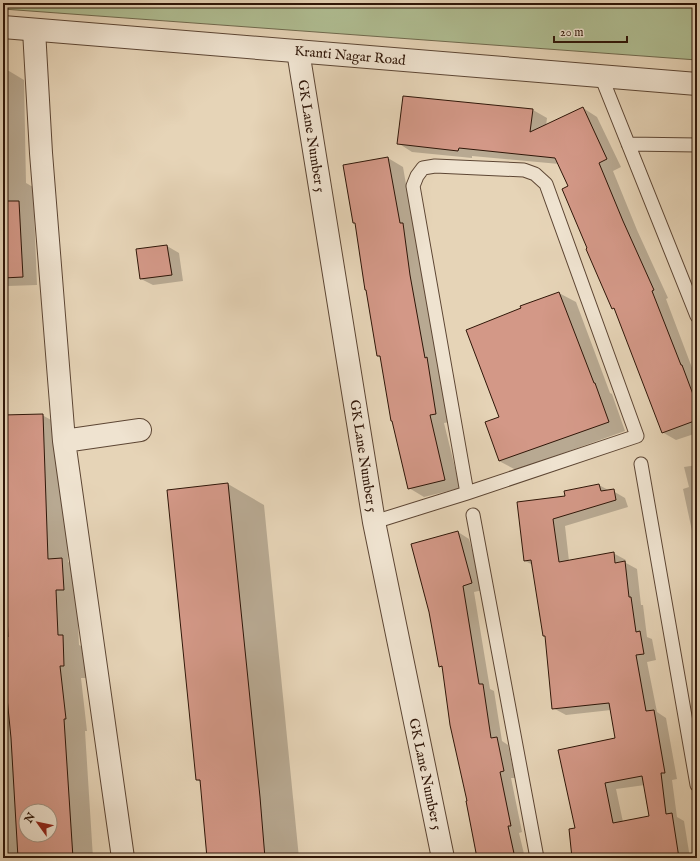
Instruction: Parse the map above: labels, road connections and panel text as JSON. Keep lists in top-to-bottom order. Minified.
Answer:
{"streets":{"street":["Kranti Nagar Road","GK Lane Number 5"]},"crossings":[["Kranti Nagar Road","GK Lane Number 5"]],"scale_bar":"20 m","north":"top left"}
